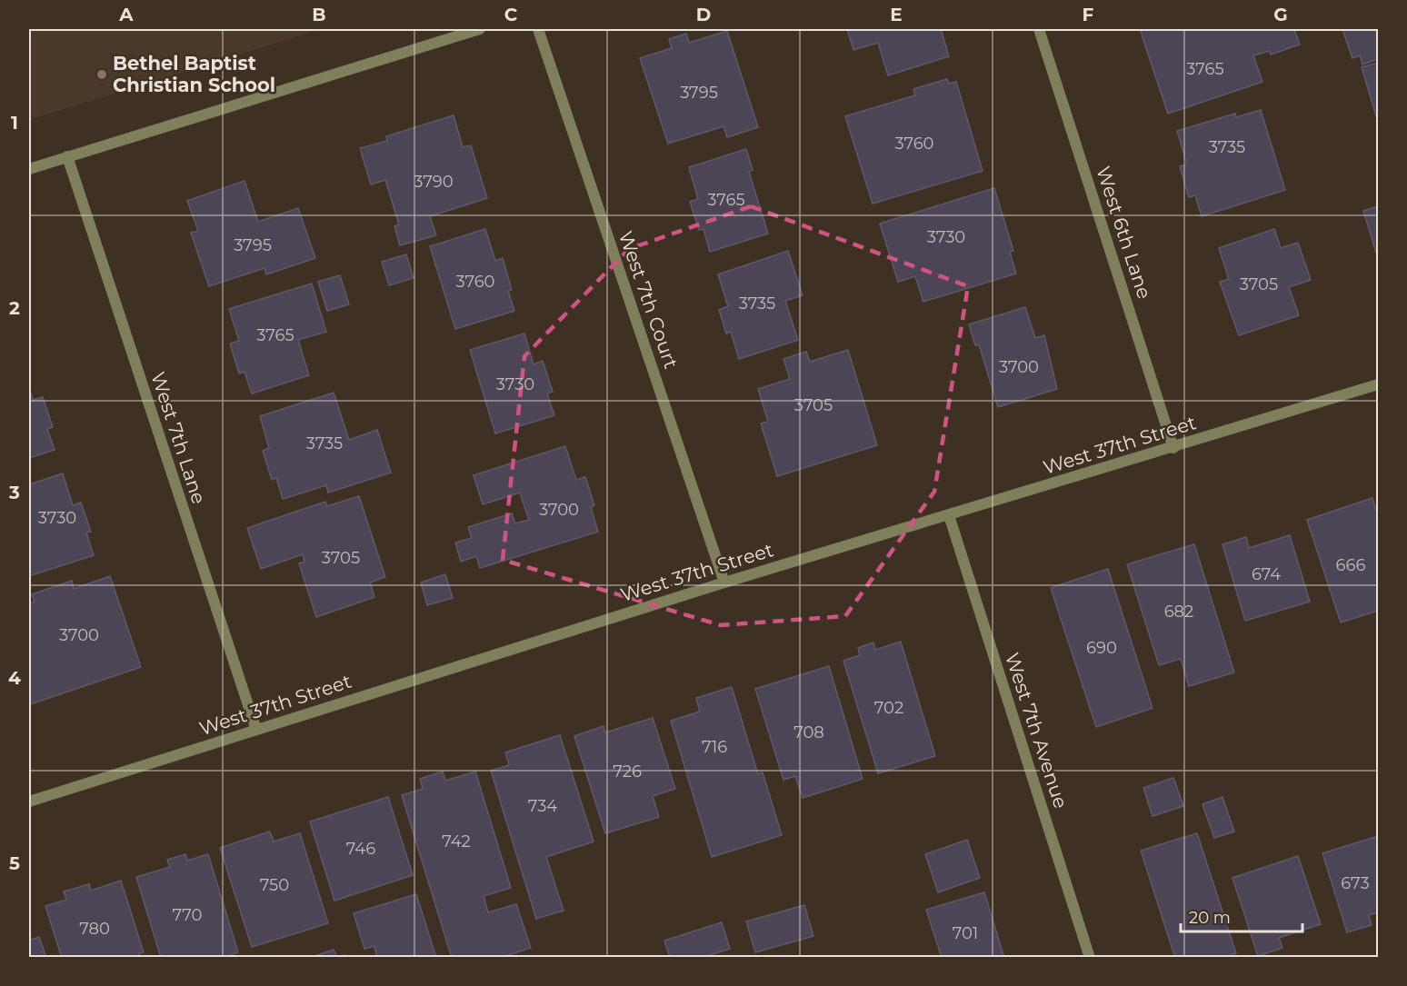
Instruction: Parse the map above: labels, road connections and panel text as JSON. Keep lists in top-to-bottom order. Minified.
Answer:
{"streets":{"street":["West 6th Lane","West 7th Court","West 7th Lane","West 37th Street","West 7th Avenue"]},"crossings":[["West 6th Lane","West 37th Street"],["West 7th Court","West 37th Street"],["West 7th Lane","West 37th Street"],["West 37th Street","West 7th Avenue"]],"places":["Bethel Baptist Christian School"],"house_numbers":["3765","3795","3760","3735","3790","3765","3730","3795","3760","3705","3735","3765","3700","3730","3705","3735","3700","3730","3705","666","674","682","3700","690","702","708","716","726","734","742","746","673","750","770","780","701"],"scale_bar":"20 m","grid":{"columns":["A","B","C","D","E","F","G"],"rows":["1","2","3","4","5"]}}
